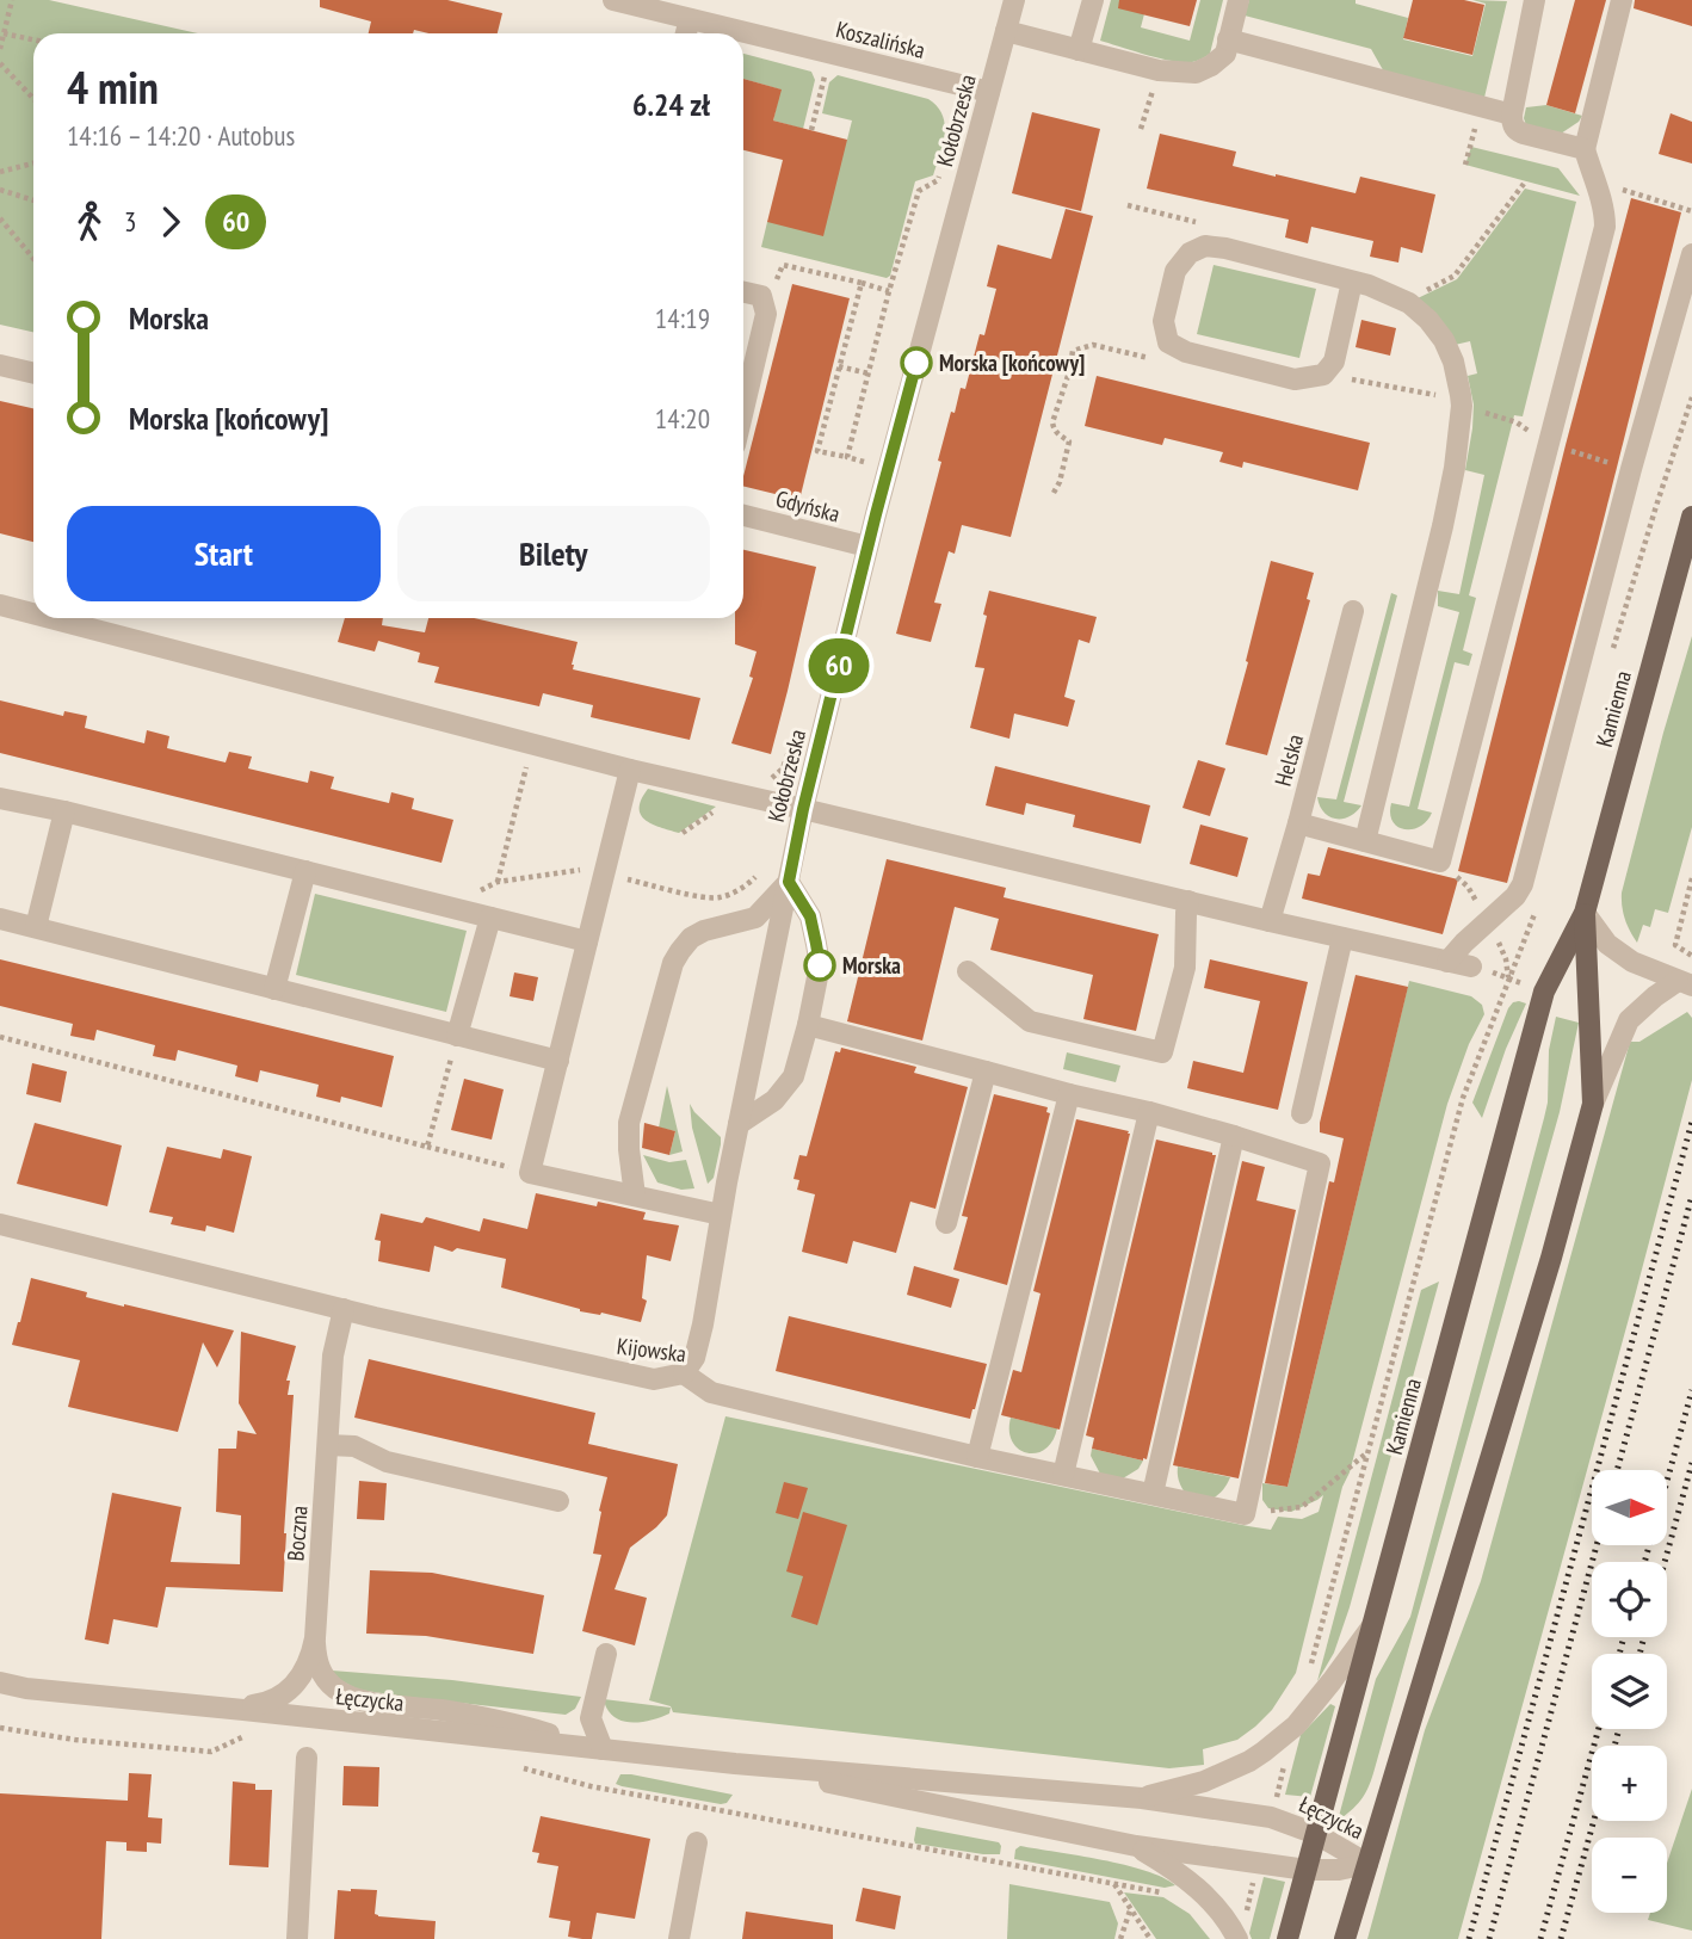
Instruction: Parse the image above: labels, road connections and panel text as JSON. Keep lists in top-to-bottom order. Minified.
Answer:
{"streets":{"main road":["Kamienna"],"street":["Koszalińska","Kołobrzeska","Gdyńska","Helska","Kijowska","Boczna","Łęczycka"]},"crossings":[["Koszalińska","Kołobrzeska"],["Kołobrzeska","Gdyńska"],["Kołobrzeska","Kijowska"],["Kamienna","Łęczycka"],["Kijowska","Boczna"]],"places":["Morska [końcowy]","Morska"],"lines":["bus line 60"],"north":"right","page":{"on_map":"60","heading":["4 min","14:16 – 14:20 · Autobus","6.24 zł"],"legs":["3","60"],"list":[{"name":"Morska","value":"14:19"},{"name":"Morska [końcowy]","value":"14:20"}],"buttons":["Start","Bilety"],"map_buttons":["+","−"]}}
